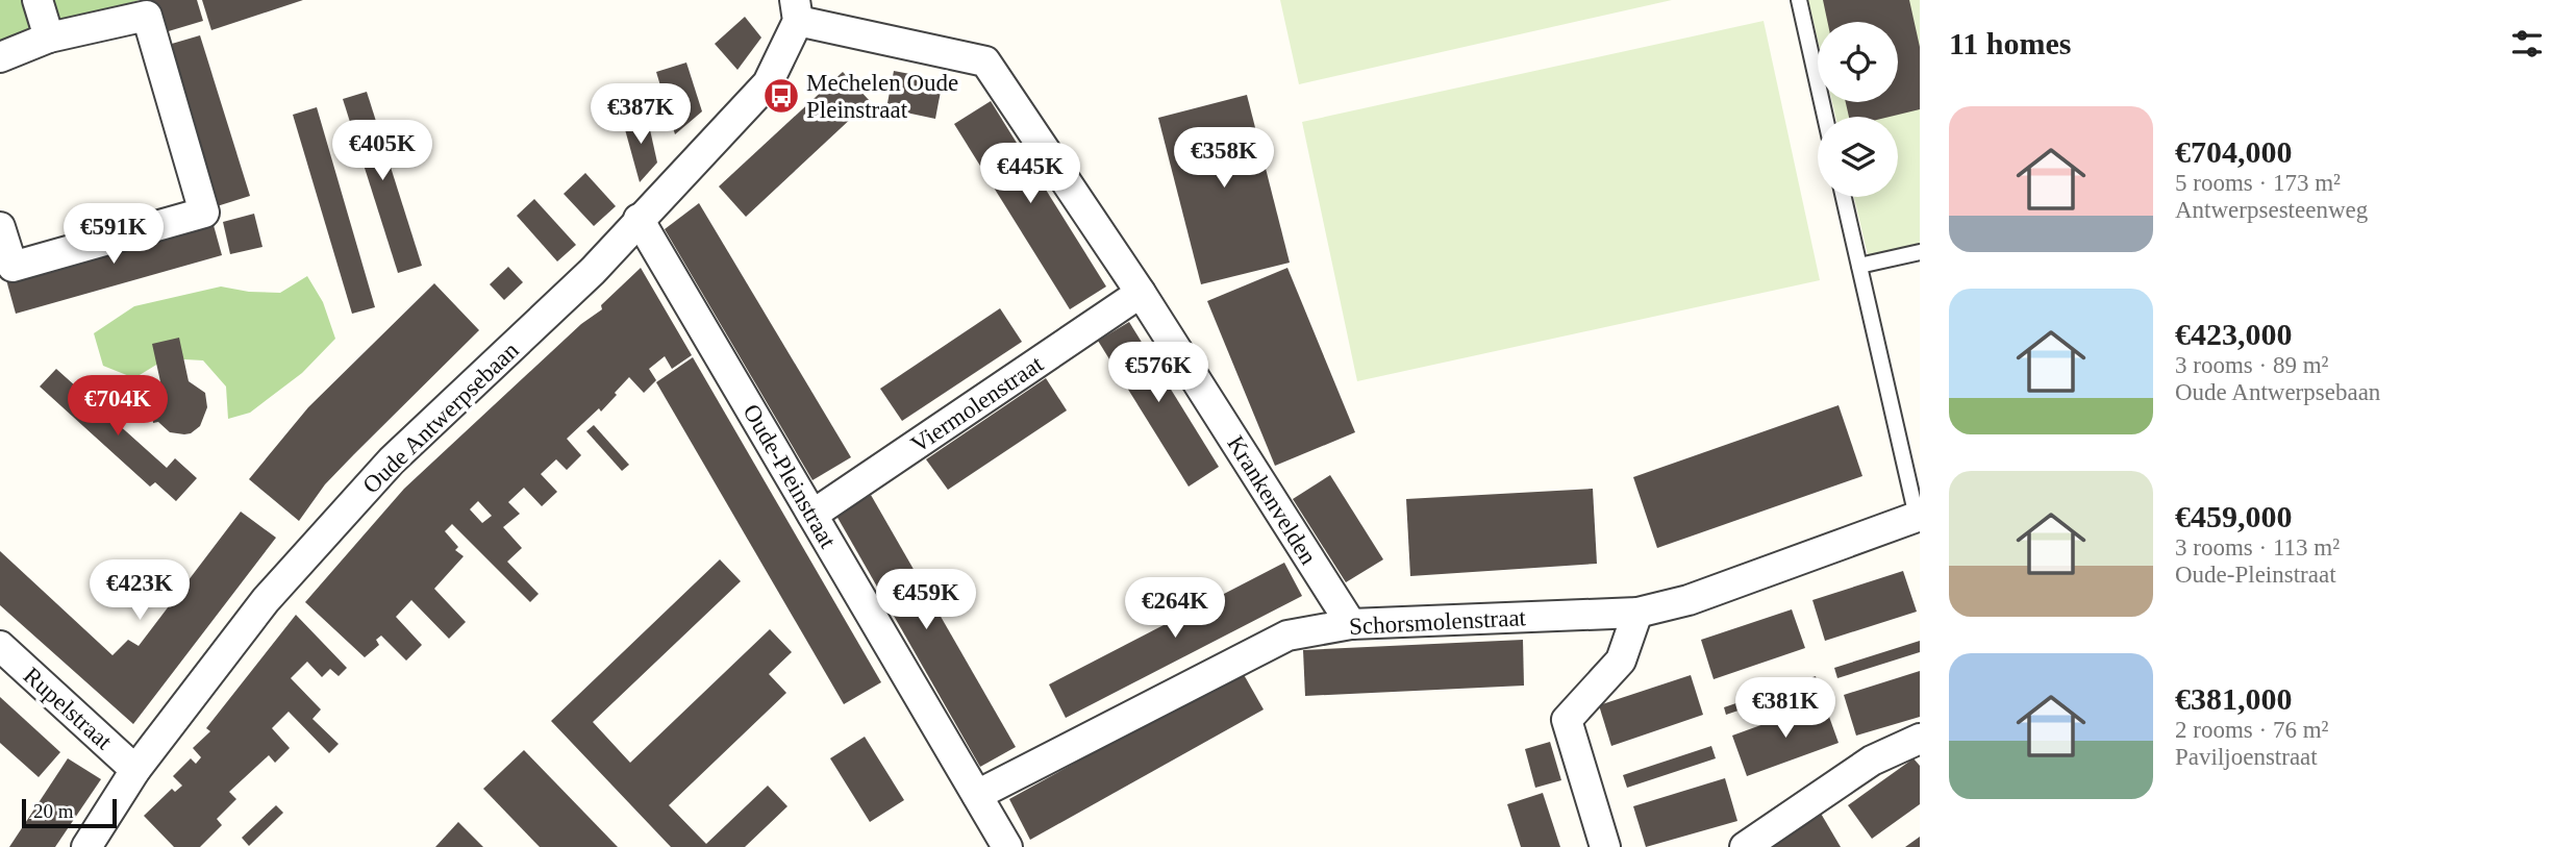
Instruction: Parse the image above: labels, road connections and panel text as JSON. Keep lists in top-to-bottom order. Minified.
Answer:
{"streets":{"street":["Viermolenstraat","Oude Antwerpsebaan","Oude-Pleinstraat","Krankenvelden","Schorsmolenstraat","Rupelstraat"]},"crossings":[["Viermolenstraat","Oude-Pleinstraat"],["Viermolenstraat","Krankenvelden"],["Oude Antwerpsebaan","Oude-Pleinstraat"],["Oude Antwerpsebaan","Krankenvelden"],["Oude Antwerpsebaan","Rupelstraat"],["Oude-Pleinstraat","Schorsmolenstraat"],["Krankenvelden","Schorsmolenstraat"]],"places":{"bus stop":["Mechelen Oude Pleinstraat"]},"scale_bar":"20 m","page":{"heading":"11 homes","price":["€387K","€405K","€358K","€445K","€591K","€576K","€704K","€423K","€459K","€264K","€381K"],"list":[{"name":"€704,000","note":"5 rooms · 173 m² · Antwerpsesteenweg"},{"name":"€423,000","note":"3 rooms · 89 m² · Oude Antwerpsebaan"},{"name":"€459,000","note":"3 rooms · 113 m² · Oude-Pleinstraat"},{"name":"€381,000","note":"2 rooms · 76 m² · Paviljoenstraat"}],"scale":"20 m"}}
